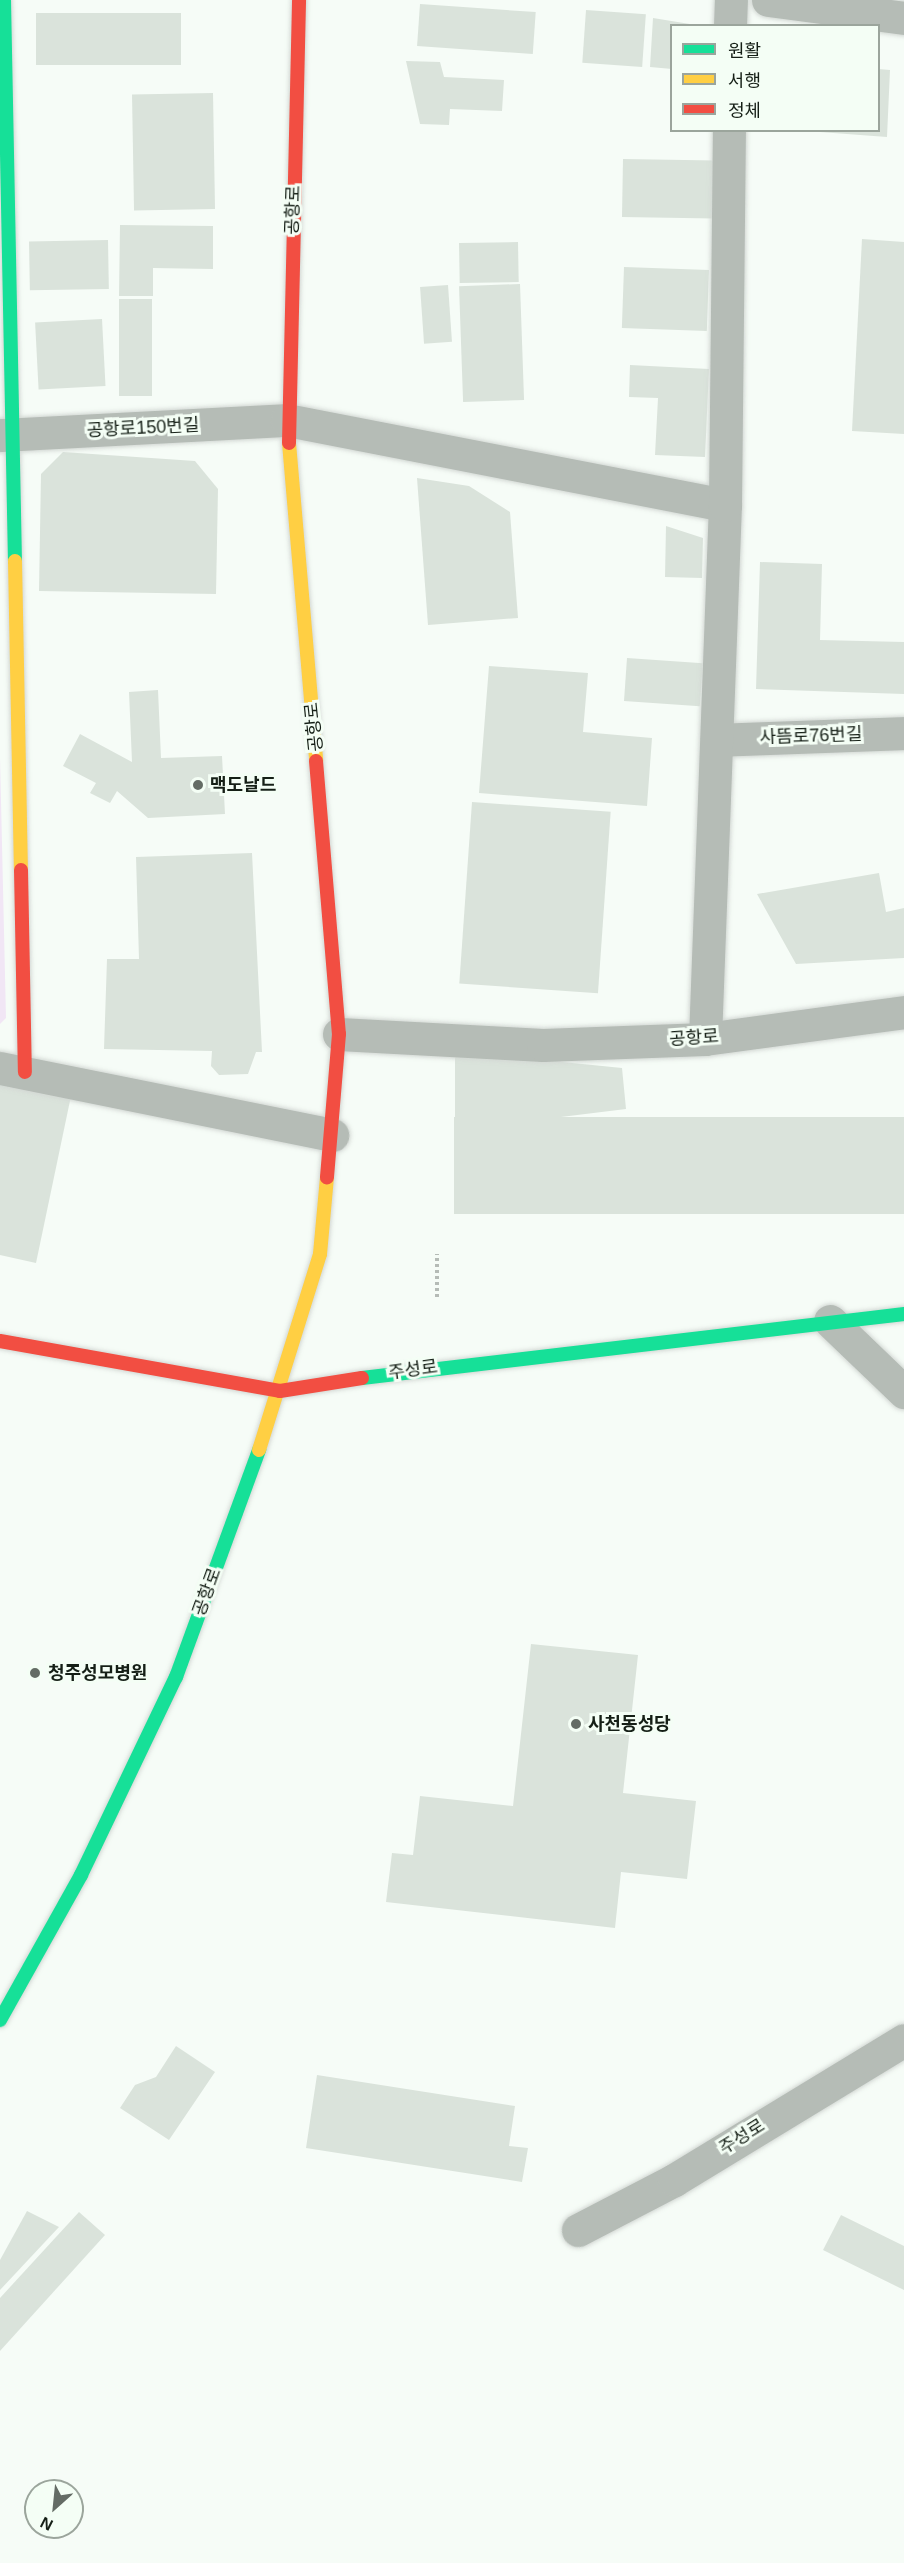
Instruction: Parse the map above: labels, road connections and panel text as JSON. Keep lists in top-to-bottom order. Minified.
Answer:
{"streets":{"main road":["공항로","주성로"],"street":["공항로150번길","사뜸로76번길"]},"crossings":[["공항로","공항로150번길"],["공항로","주성로"]],"places":["맥도날드","청주성모병원","사천동성당"],"legend":["원활","서행","정체"],"north":"bottom left"}
